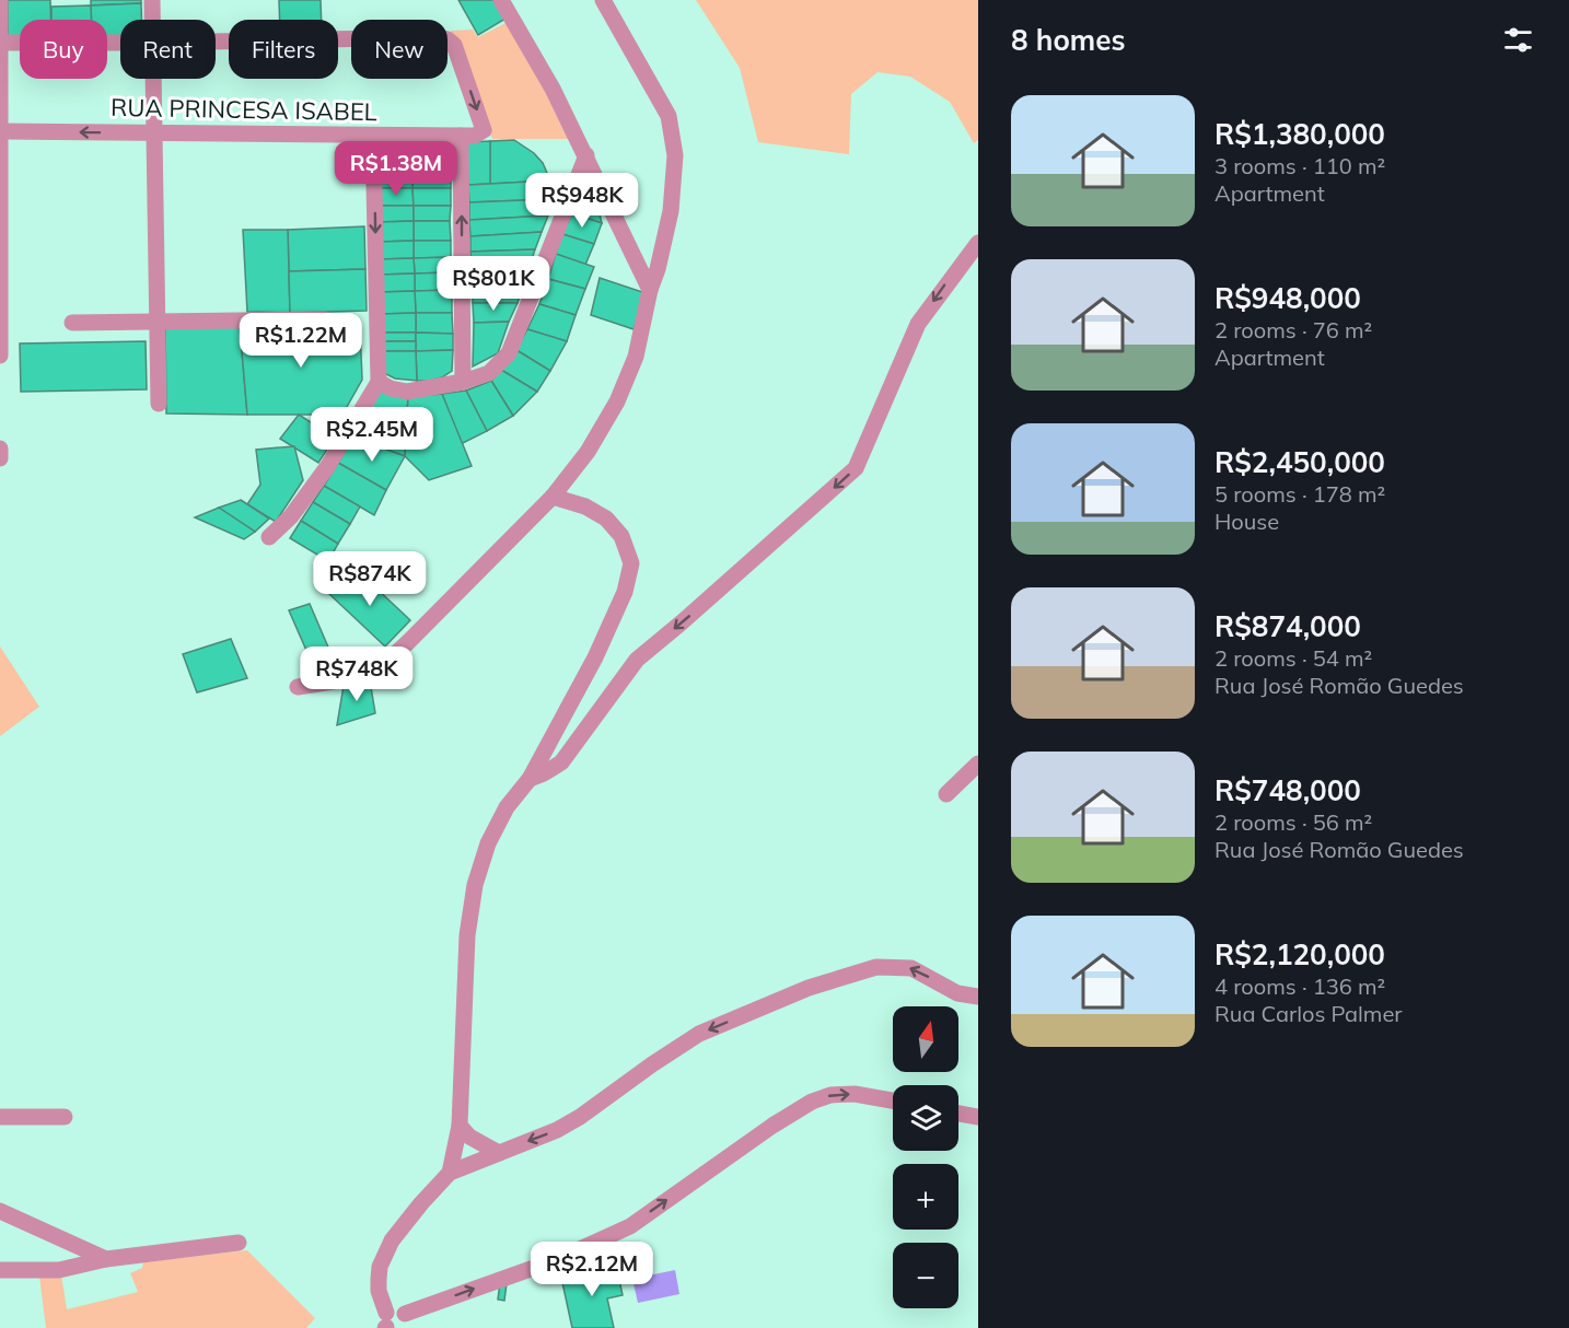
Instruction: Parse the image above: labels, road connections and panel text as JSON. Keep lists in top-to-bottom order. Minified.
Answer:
{"streets":{"street":["RUA PRINCESA ISABEL"]},"north":"top","page":{"heading":"8 homes","chip":["Buy","Rent","Filters","New"],"list":[{"name":"R$1,380,000","note":"3 rooms · 110 m² · Apartment"},{"name":"R$948,000","note":"2 rooms · 76 m² · Apartment"},{"name":"R$2,450,000","note":"5 rooms · 178 m² · House"},{"name":"R$874,000","note":"2 rooms · 54 m² · Rua José Romão Guedes"},{"name":"R$748,000","note":"2 rooms · 56 m² · Rua José Romão Guedes"},{"name":"R$2,120,000","note":"4 rooms · 136 m² · Rua Carlos Palmer"}],"price":["R$1.38M","R$948K","R$801K","R$1.22M","R$2.45M","R$874K","R$748K","R$2.12M"],"map_buttons":["+","−"]}}
